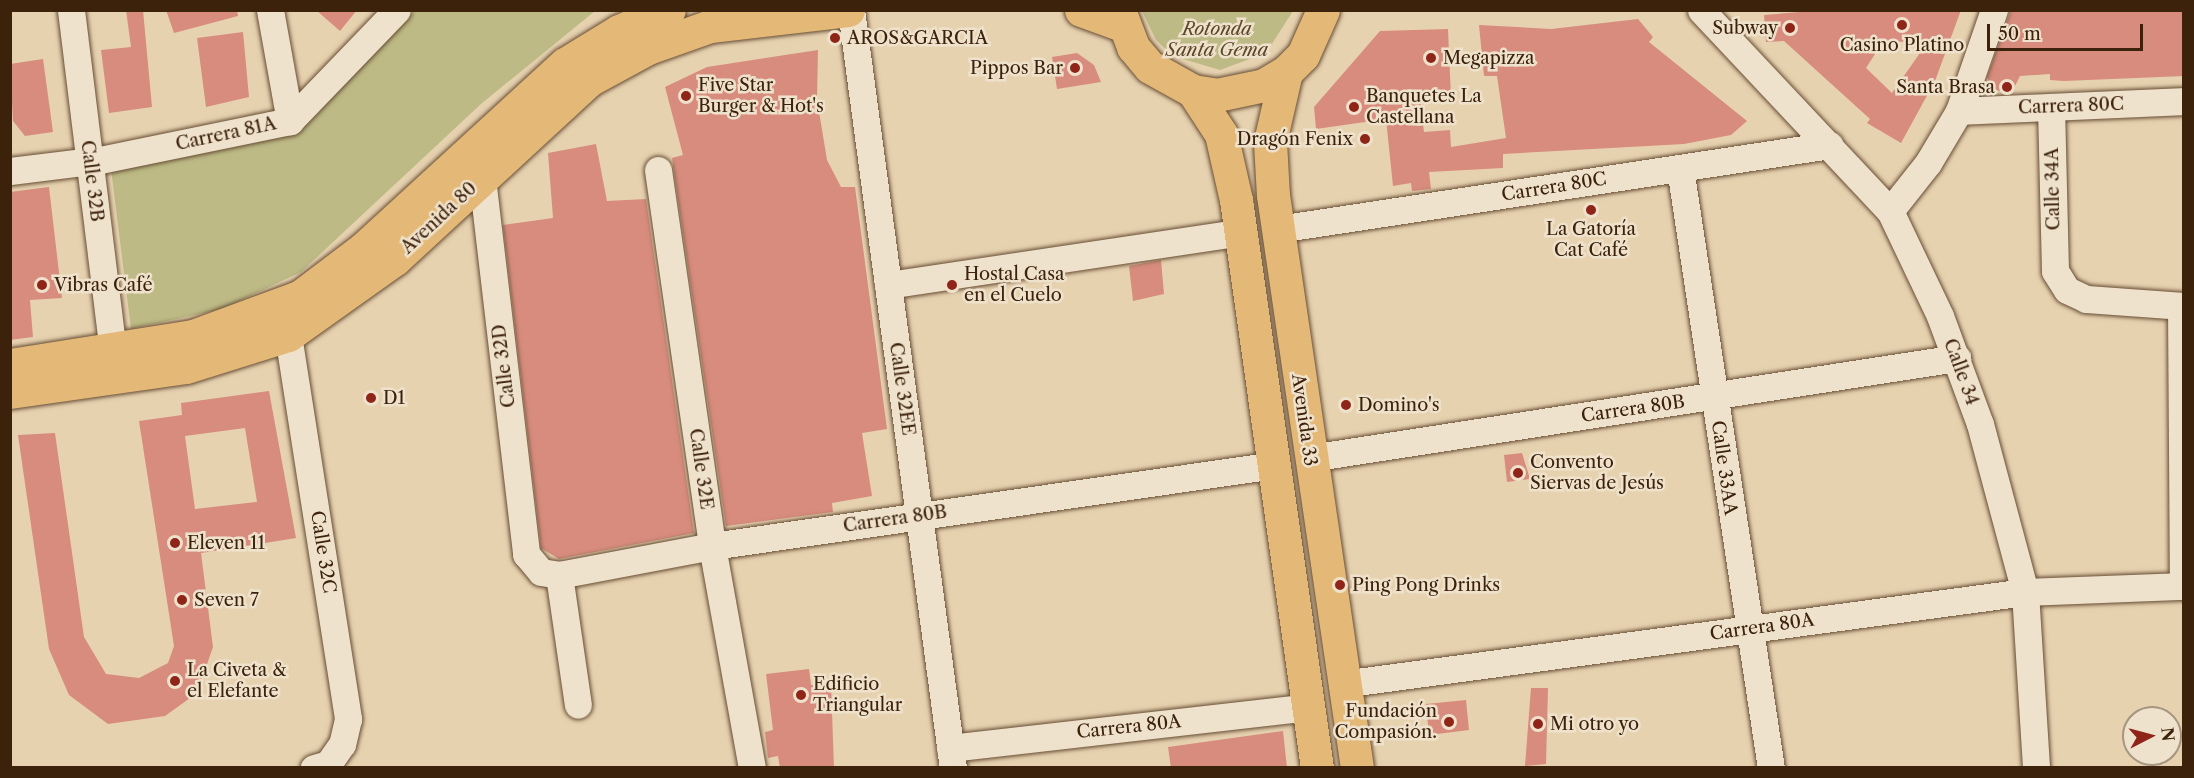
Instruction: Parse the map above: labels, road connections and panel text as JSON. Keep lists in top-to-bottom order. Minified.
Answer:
{"streets":{"main road":["Avenida 80","Avenida 33"],"street":["Carrera 80C","Carrera 81A","Calle 32B","Calle 34A","Calle 32D","Calle 34","Calle 32EE","Carrera 80B","Calle 33AA","Calle 32E","Calle 32C","Carrera 80A"]},"crossings":[["Carrera 80C","Calle 34A"],["Carrera 80C","Avenida 33"],["Carrera 80C","Calle 33AA"],["Carrera 81A","Calle 32B"],["Calle 32B","Avenida 80"],["Avenida 80","Calle 32D"],["Avenida 80","Calle 32EE"],["Avenida 80","Calle 32C"],["Calle 32D","Carrera 80B"],["Calle 34","Carrera 80B"],["Calle 34","Carrera 80A"],["Calle 32EE","Carrera 80B"],["Calle 32EE","Carrera 80A"],["Carrera 80B","Avenida 33"],["Carrera 80B","Calle 33AA"],["Carrera 80B","Calle 32E"],["Avenida 33","Carrera 80A"],["Calle 33AA","Carrera 80A"]],"parks":["Rotonda Santa Gema"],"places":["Casino Platino","Subway","AROS&GARCIA","Megapizza","Pippos Bar","Santa Brasa","Five Star Burger & Hot's","Banquetes La Castellana","Dragón Fenix","La Gatoría Cat Café","Vibras Café","Hostal Casa en el Cuelo","D1","Domino's","Convento Siervas de Jesús","Eleven 11","Ping Pong Drinks","Seven 7","La Civeta & el Elefante","Edificio Triangular","Fundación Compasión.","Mi otro yo"],"scale_bar":"50 m","north":"right"}
